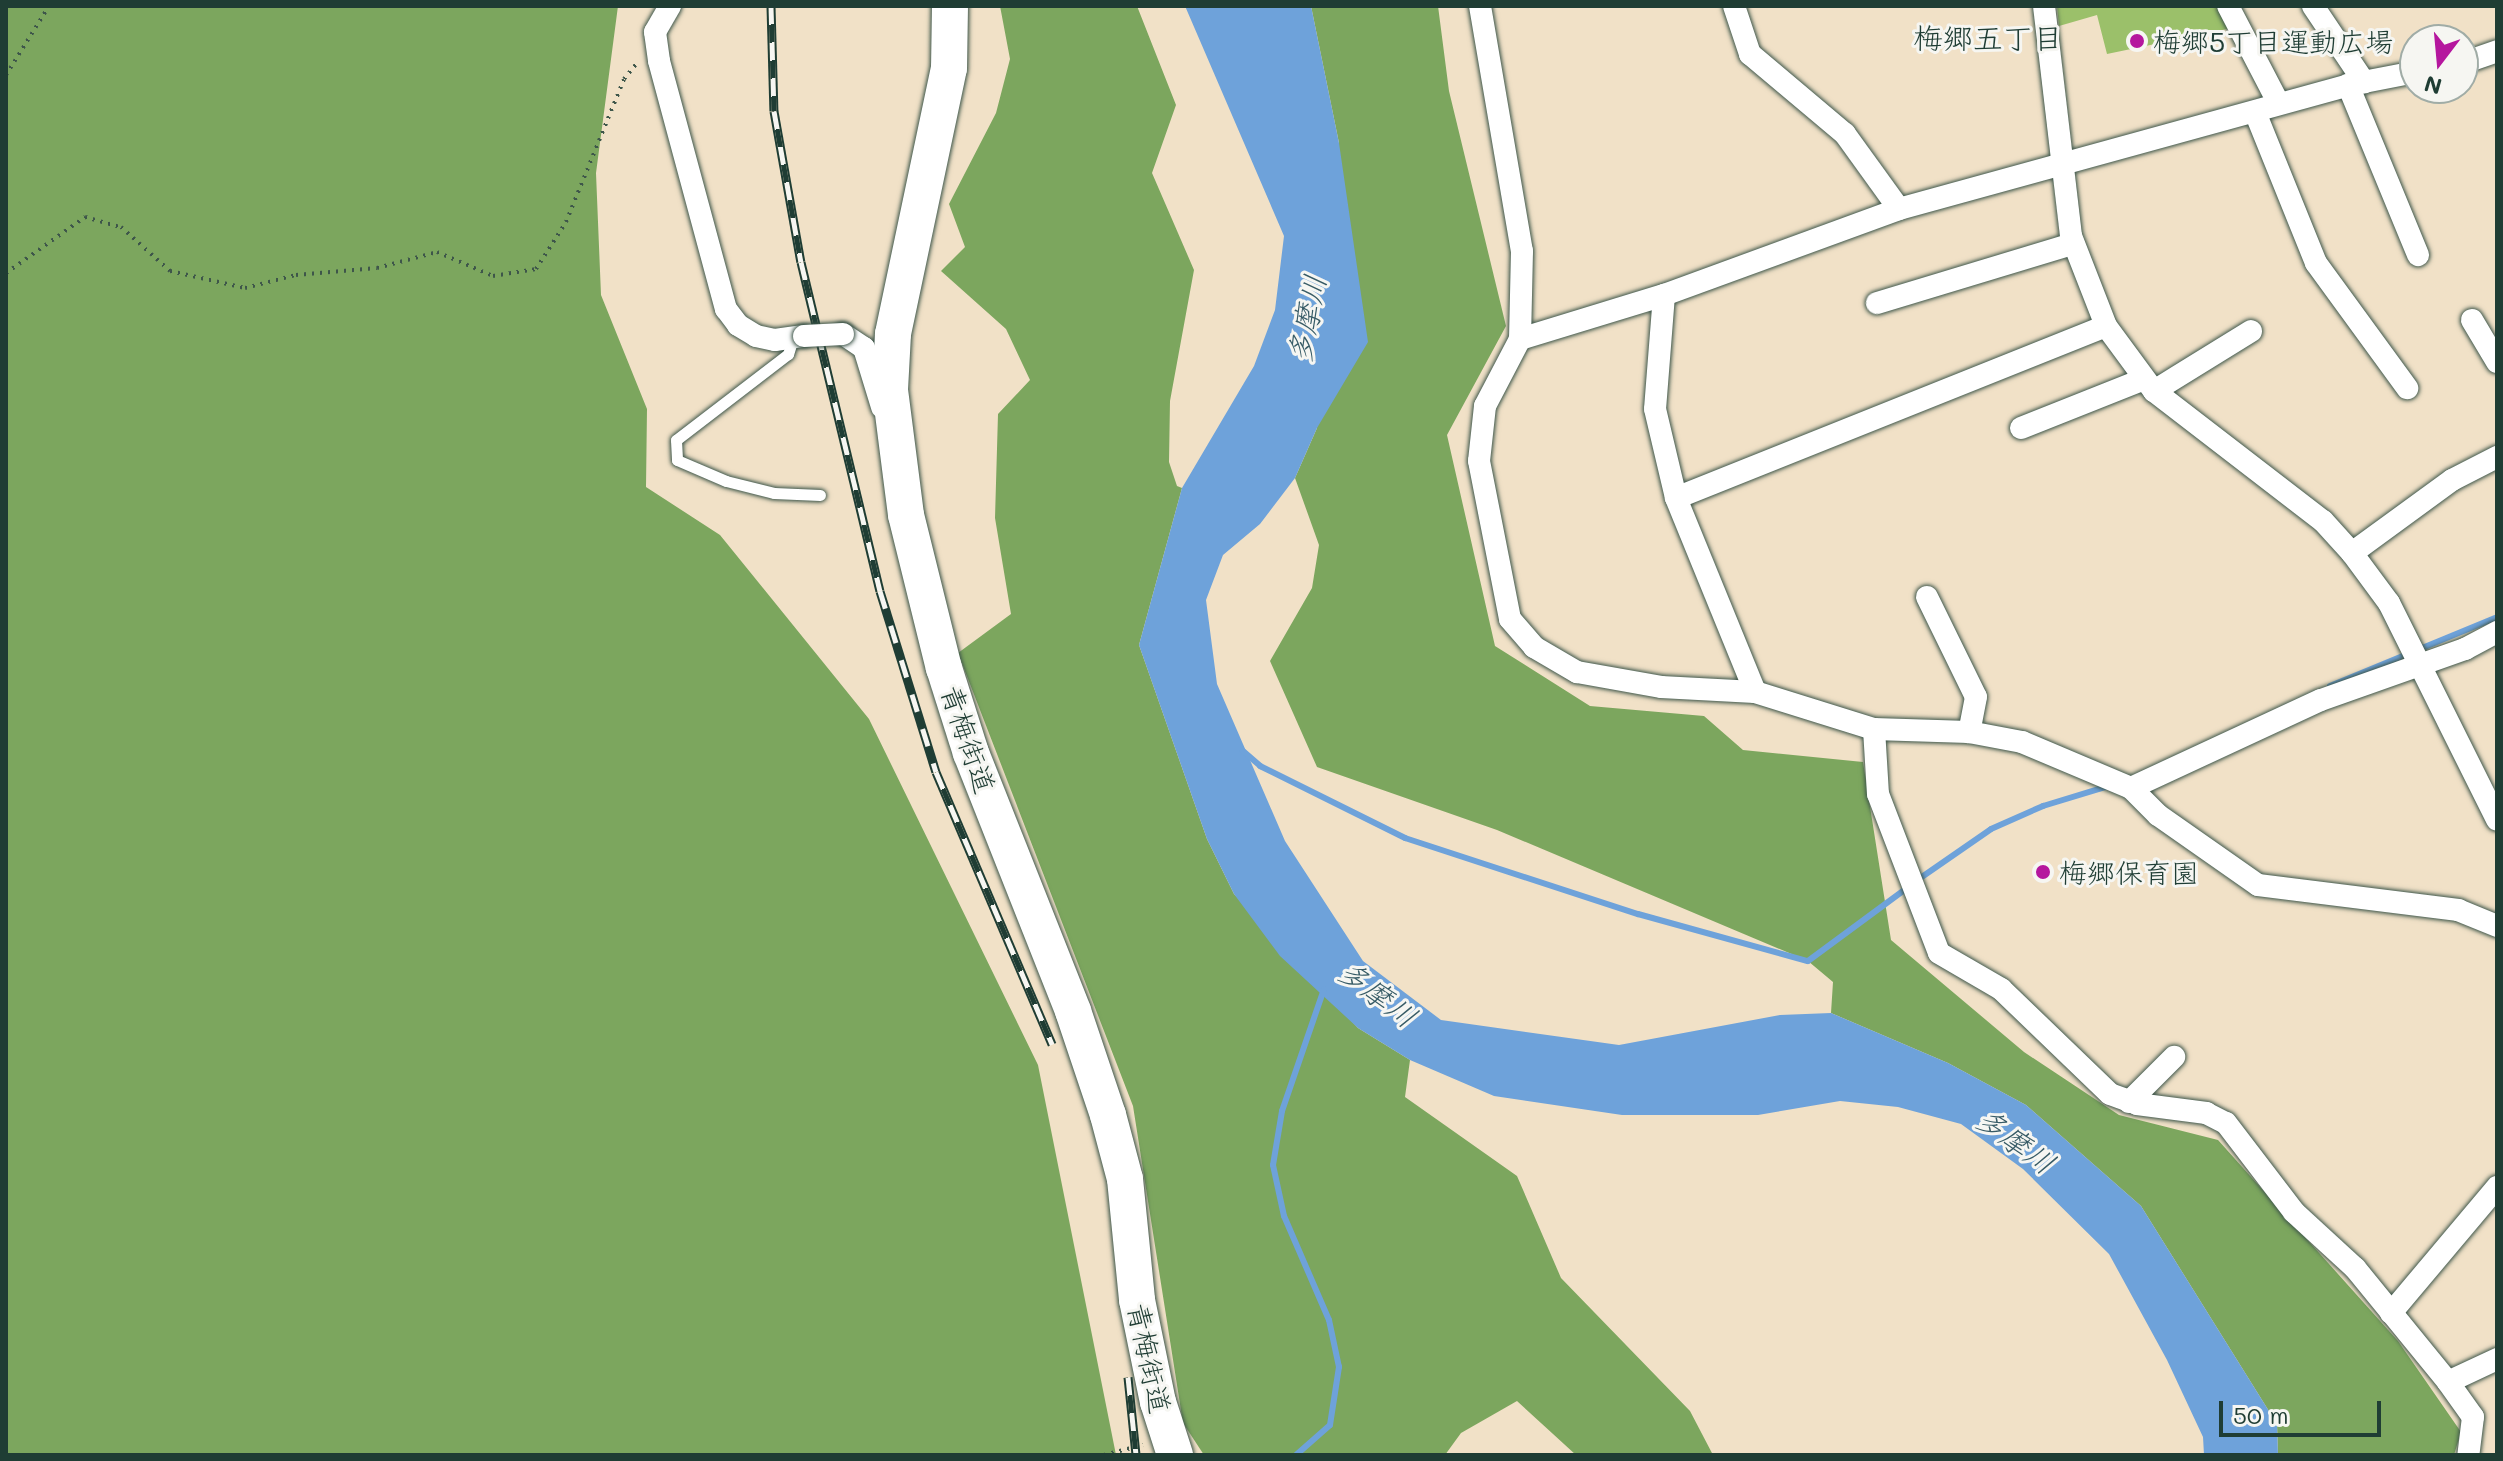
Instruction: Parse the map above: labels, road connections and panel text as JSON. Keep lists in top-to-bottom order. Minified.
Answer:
{"streets":{"highway":["青梅街道"]},"districts":["梅郷五丁目"],"water":["多摩川"],"places":["梅郷5丁目運動広場","梅郷保育園"],"scale_bar":"50 m","north":"bottom"}
